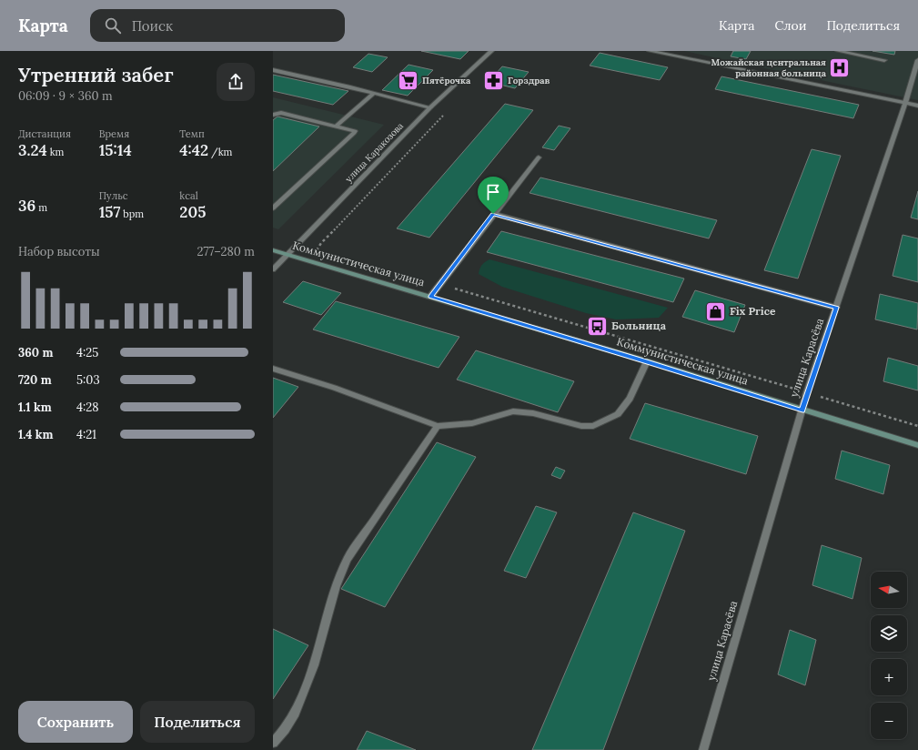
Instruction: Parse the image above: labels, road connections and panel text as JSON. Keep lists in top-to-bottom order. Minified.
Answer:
{"streets":{"main road":["Коммунистическая улица"],"street":["улица Каракозова","улица Карасёва"]},"crossings":[["улица Каракозова","Коммунистическая улица"],["Коммунистическая улица","улица Карасёва"]],"places":{"hospital":["Можайская центральная районная больница"],"supermarket":["Пятёрочка"],"pharmacy":["Горздрав"],"shop":["Fix Price"],"bus stop":["Больница"]},"north":"left","page":{"header":"Карта","search":"Поиск","nav":["Карта","Слои","Поделиться"],"heading":["Утренний забег","06:09 · 9 × 360 m"],"stats":[["Дистанция","3.24 km"],["Время","15:14"],["Темп","4:42 /km"],["36 m"],["Пульс","157 bpm"],["kcal","205"]],"chart":["Набор высоты","277–280 m"],"list":[{"name":"360 m","note":"4:25"},{"name":"720 m","note":"5:03"},{"name":"1.1 km","note":"4:28"},{"name":"1.4 km","note":"4:21"}],"map_buttons":["+","−"],"buttons":["Сохранить","Поделиться"]}}
